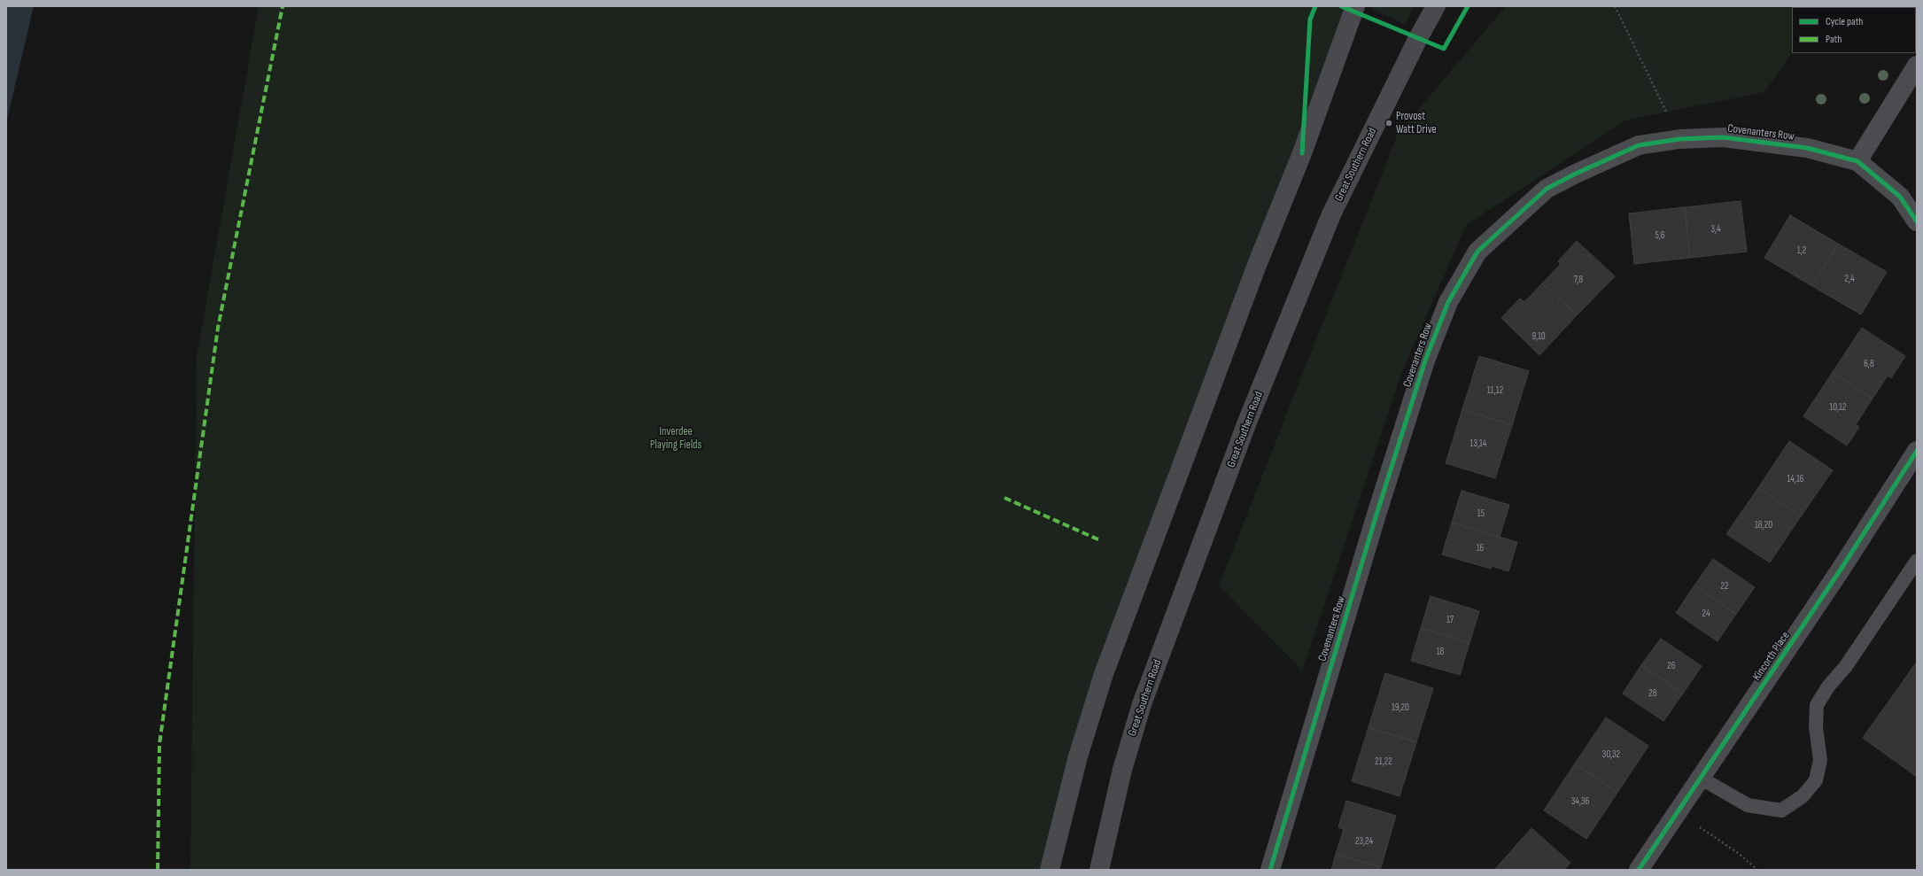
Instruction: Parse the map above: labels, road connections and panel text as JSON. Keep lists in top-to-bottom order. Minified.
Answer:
{"streets":{"main road":["Great Southern Road"],"street":["Covenanters Row","Kincorth Place"]},"parks":["Inverdee Playing Fields"],"places":["Provost Watt Drive"],"house_numbers":["3,4","5,6","1,2","2,4","7,8","9,10","6,8","11,12","10,12","13,14","14,16","15","18,20","16","22","24","17","18","26","28","19,20","30,32","21,22","34,36","23,24"],"legend":["Cycle path","Path"]}
